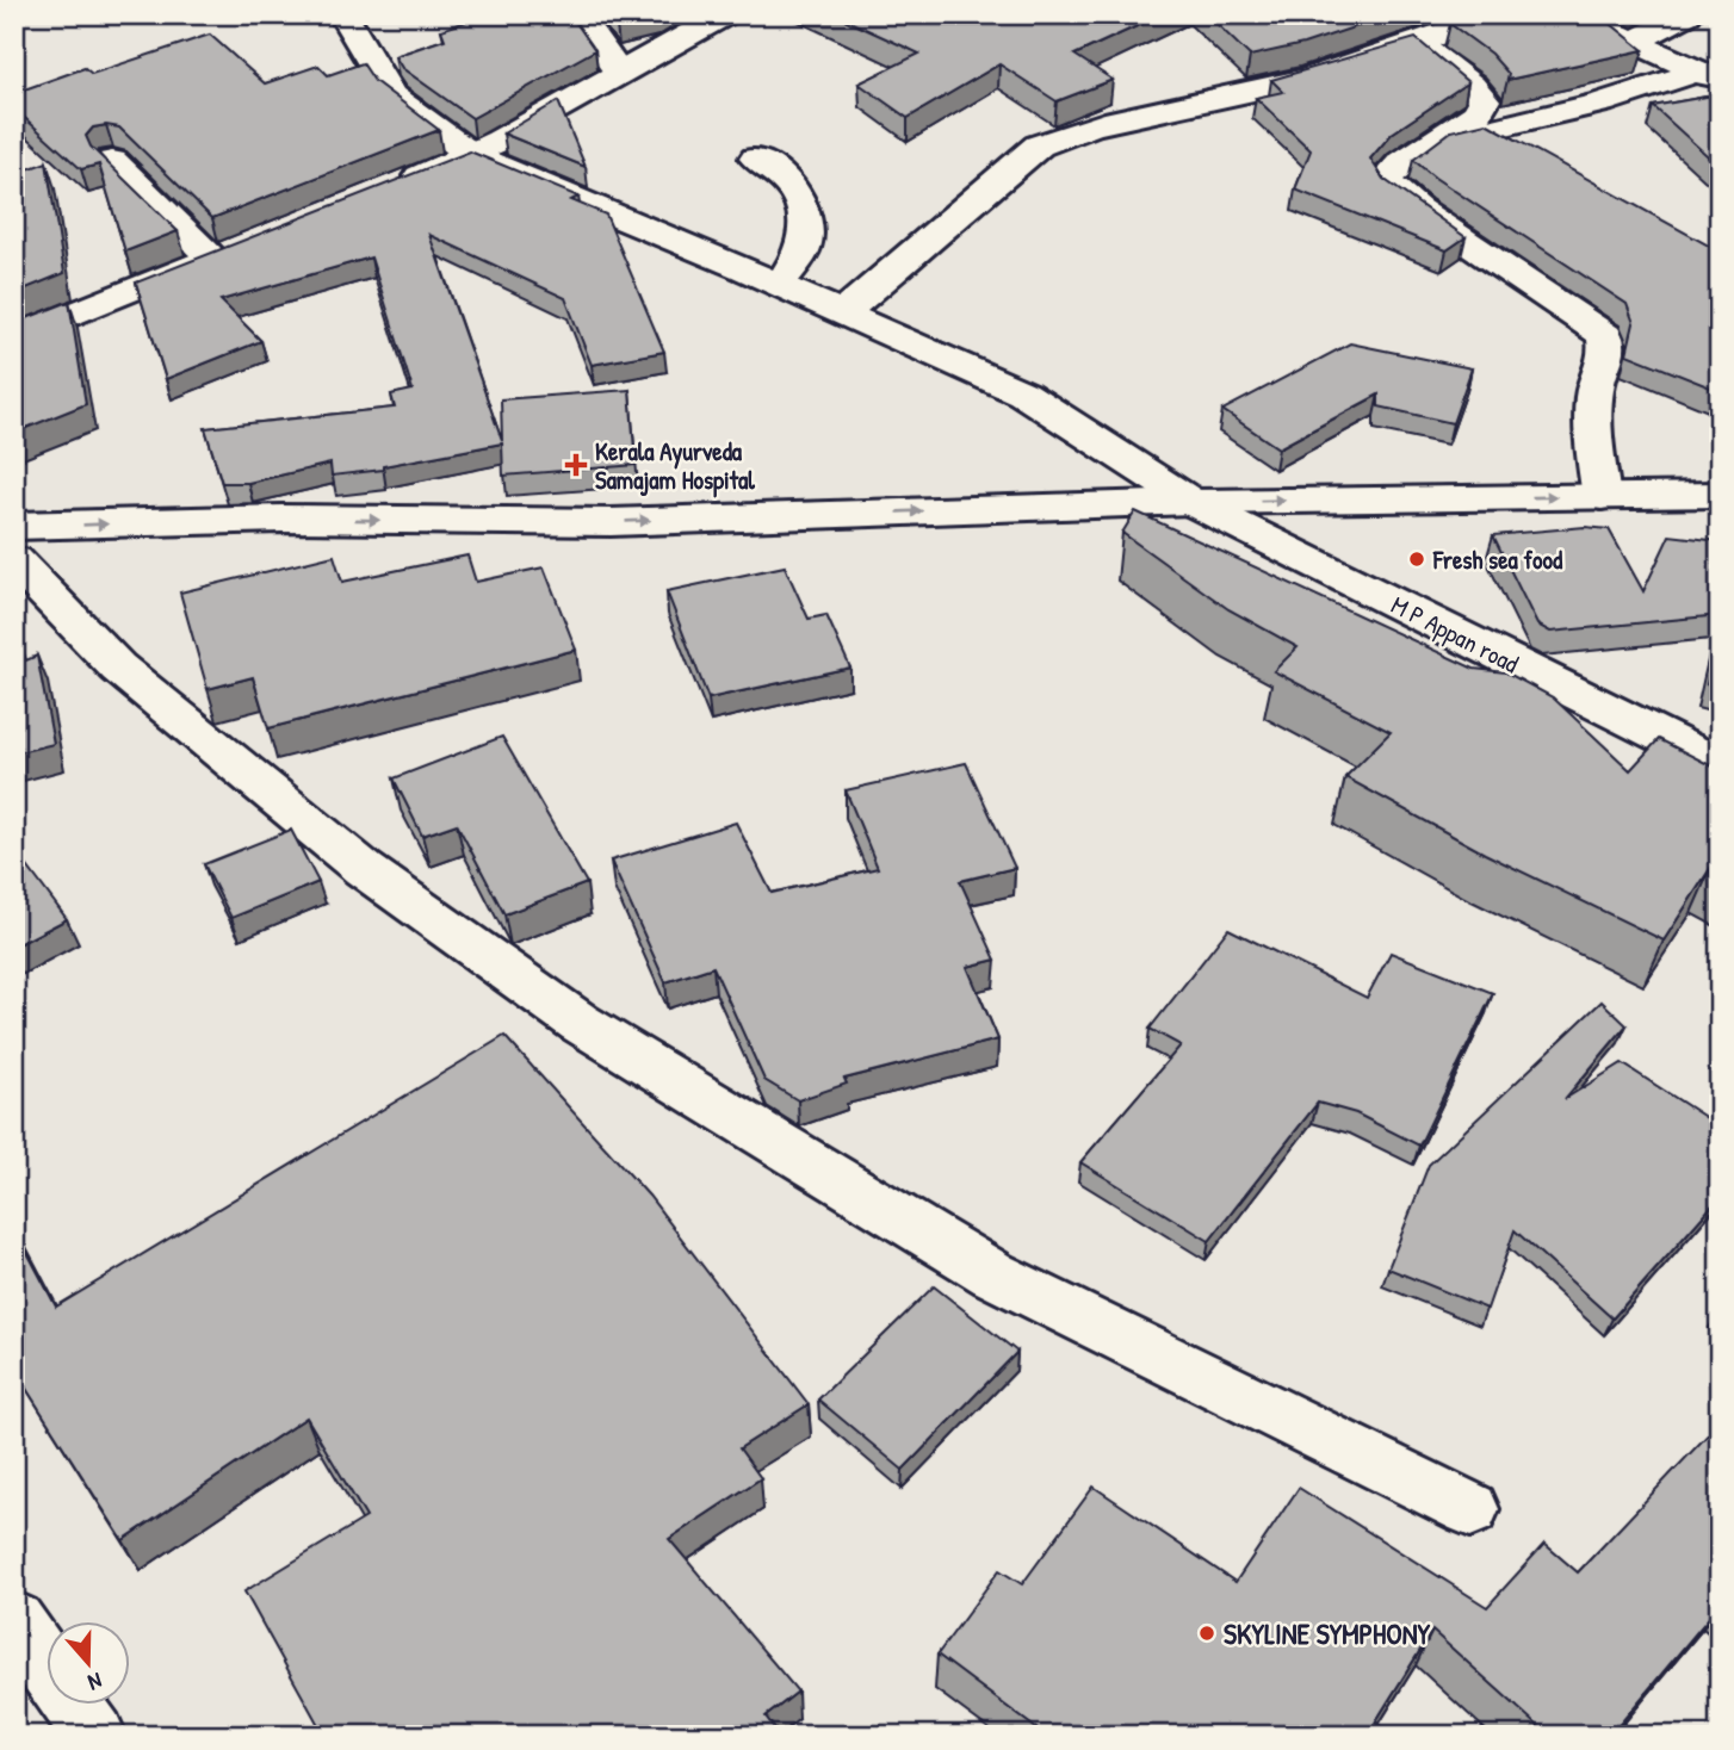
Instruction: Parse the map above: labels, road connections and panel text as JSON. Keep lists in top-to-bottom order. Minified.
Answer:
{"streets":{"street":["M P Appan road"]},"places":{"health":["Kerala Ayurveda Samajam Hospital"],"other":["Fresh sea food","SKYLINE SYMPHONY"]},"north":"bottom"}
